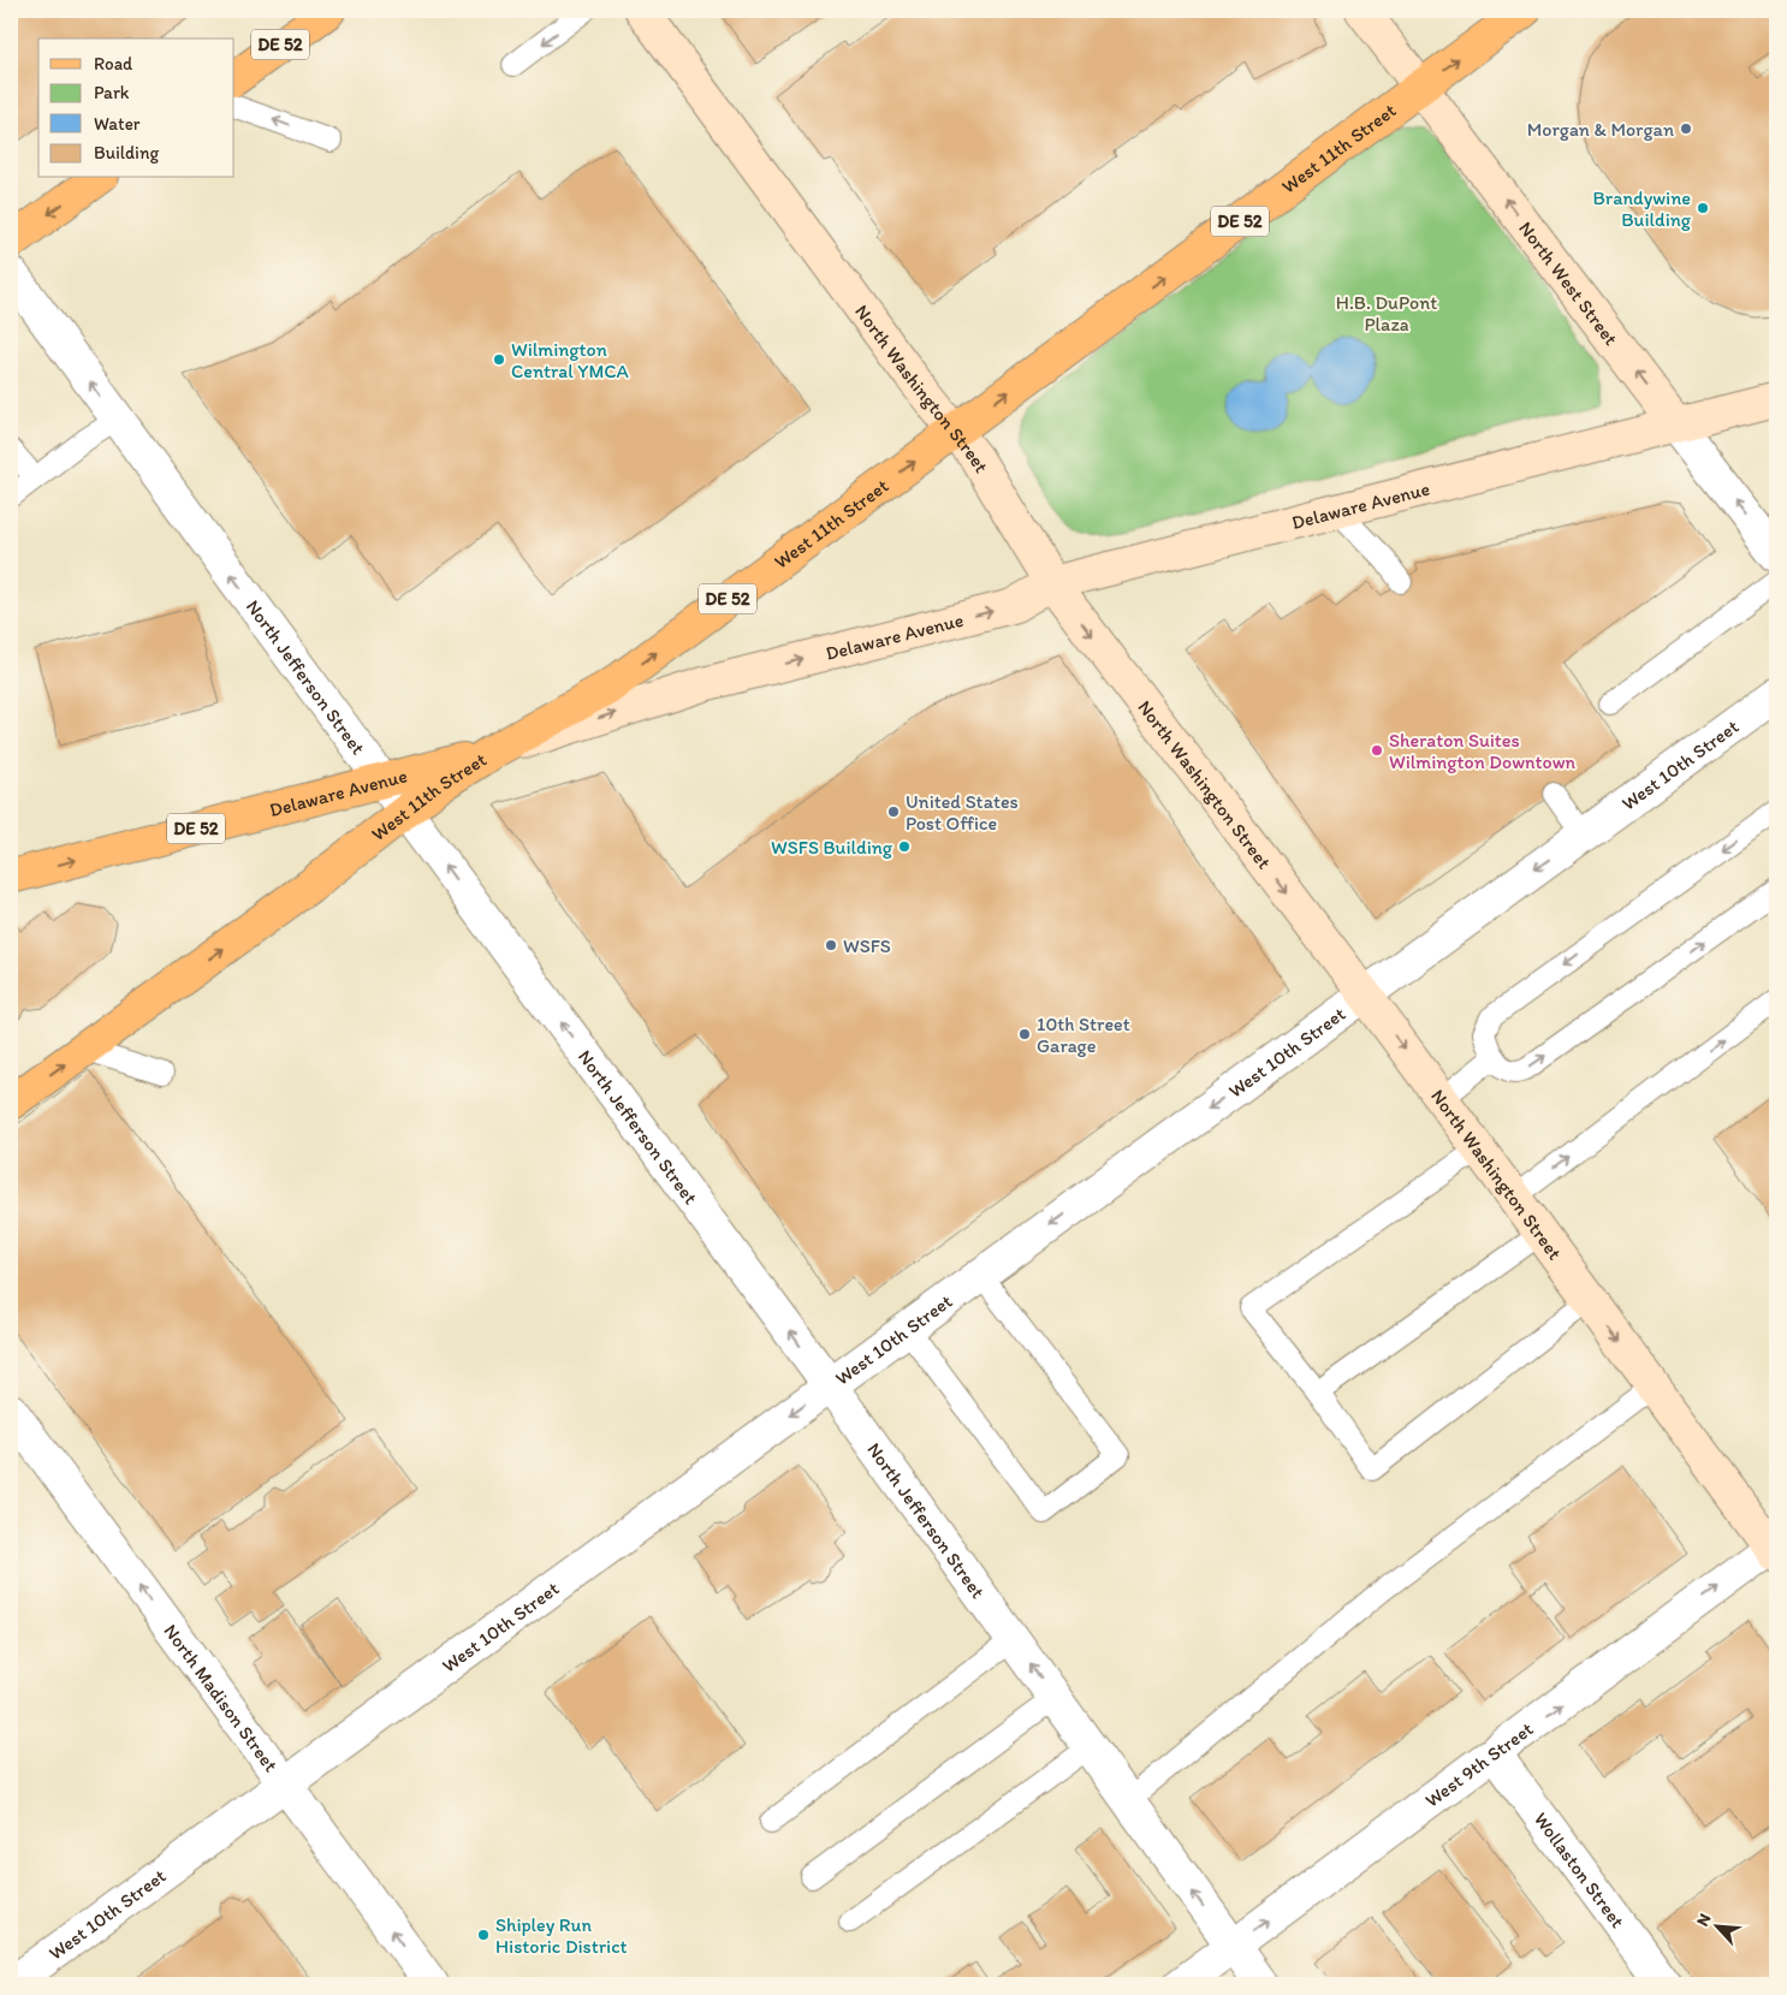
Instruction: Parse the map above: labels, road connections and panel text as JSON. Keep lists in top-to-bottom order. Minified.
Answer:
{"streets":{"main road":["DE 52","West 11th Street","North West Street","North Washington Street","Delaware Avenue"],"street":["North Jefferson Street","West 10th Street","North Madison Street","West 9th Street","Wollaston Street"]},"crossings":[["West 11th Street","North West Street"],["West 11th Street","North Washington Street"],["West 11th Street","Delaware Avenue"],["West 11th Street","North Jefferson Street"],["North West Street","Delaware Avenue"],["North Washington Street","Delaware Avenue"],["North Washington Street","West 10th Street"],["North Washington Street","West 9th Street"],["Delaware Avenue","North Jefferson Street"],["North Jefferson Street","West 10th Street"],["North Jefferson Street","West 9th Street"],["West 10th Street","North Madison Street"],["West 9th Street","Wollaston Street"]],"one_way":["West 11th Street","North West Street","North Washington Street","Delaware Avenue","North Jefferson Street","West 10th Street","North Madison Street","West 9th Street"],"parks":["H.B. DuPont Plaza"],"places":["Morgan & Morgan","Brandywine Building","Wilmington Central YMCA","Sheraton Suites Wilmington Downtown","United States Post Office","WSFS Building","WSFS","10th Street Garage","Shipley Run Historic District"],"legend":["Road","Park","Water","Building"],"north":"top left"}
